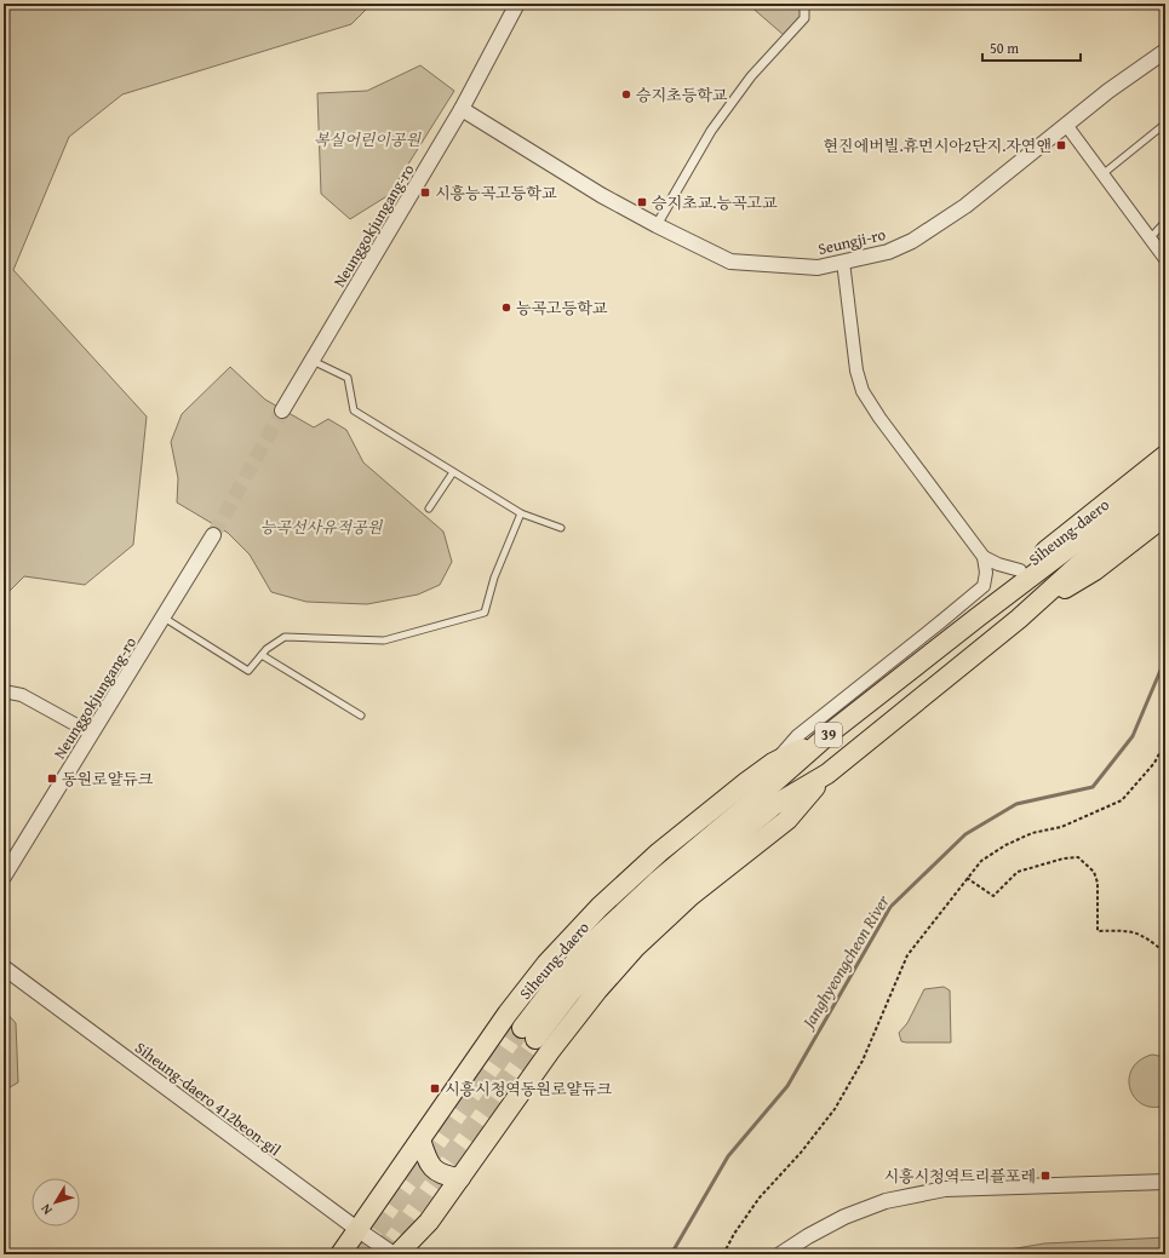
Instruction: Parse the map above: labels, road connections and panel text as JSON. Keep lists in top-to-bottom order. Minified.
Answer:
{"streets":{"main road":["Siheung-daero","39"],"street":["Neunggokjungang-ro","Seungji-ro","Siheung-daero 412beon-gil"]},"crossings":[["Neunggokjungang-ro","Seungji-ro"],["Siheung-daero","Siheung-daero 412beon-gil"]],"water":["Janghyeongcheon River"],"parks":["복실어린이공원","능곡선사유적공원"],"places":{"other":["승지초등학교","능곡고등학교"],"transit":["현진에버빌.휴먼시아2단지.자연앤","시흥능곡고등학교","승지초교.능곡고교","동원로얄듀크","시흥시청역동원로얄듀크","시흥시청역트리플포레"]},"scale_bar":"50 m","north":"bottom left"}
